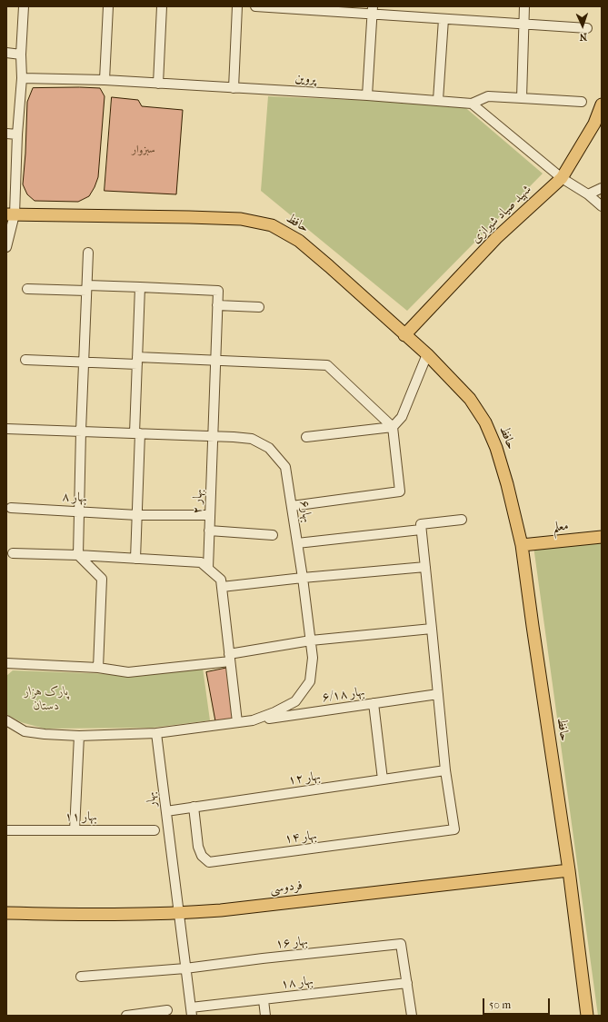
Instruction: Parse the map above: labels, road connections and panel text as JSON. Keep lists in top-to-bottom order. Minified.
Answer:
{"streets":{"main road":["شهید صیاد شیرازی","حافظ","معلم","فردوسی"],"street":["پروین","بهار ۸","بهار ۲","بهار۶","بهار ۶/۱۸","بهار ۱۲","بهار","بهار ۱۱","بهار ۱۴","بهار ۱۶","بهار ۱۸"]},"crossings":[["شهید صیاد شیرازی","حافظ"],["حافظ","معلم"],["حافظ","فردوسی"],["بهار ۸","بهار ۲"],["بهار ۲","بهار۶"],["بهار۶","بهار ۶/۱۸"],["بهار۶","بهار"],["بهار ۱۲","بهار"],["بهار ۱۲","بهار ۱۴"],["بهار","فردوسی"],["بهار","بهار ۱۶"],["بهار","بهار ۱۸"],["بهار ۱۶","بهار ۱۸"]],"parks":["پارک هزار دستان"],"house_numbers":["سبزوار"],"scale_bar":"50 m","north":"bottom"}
